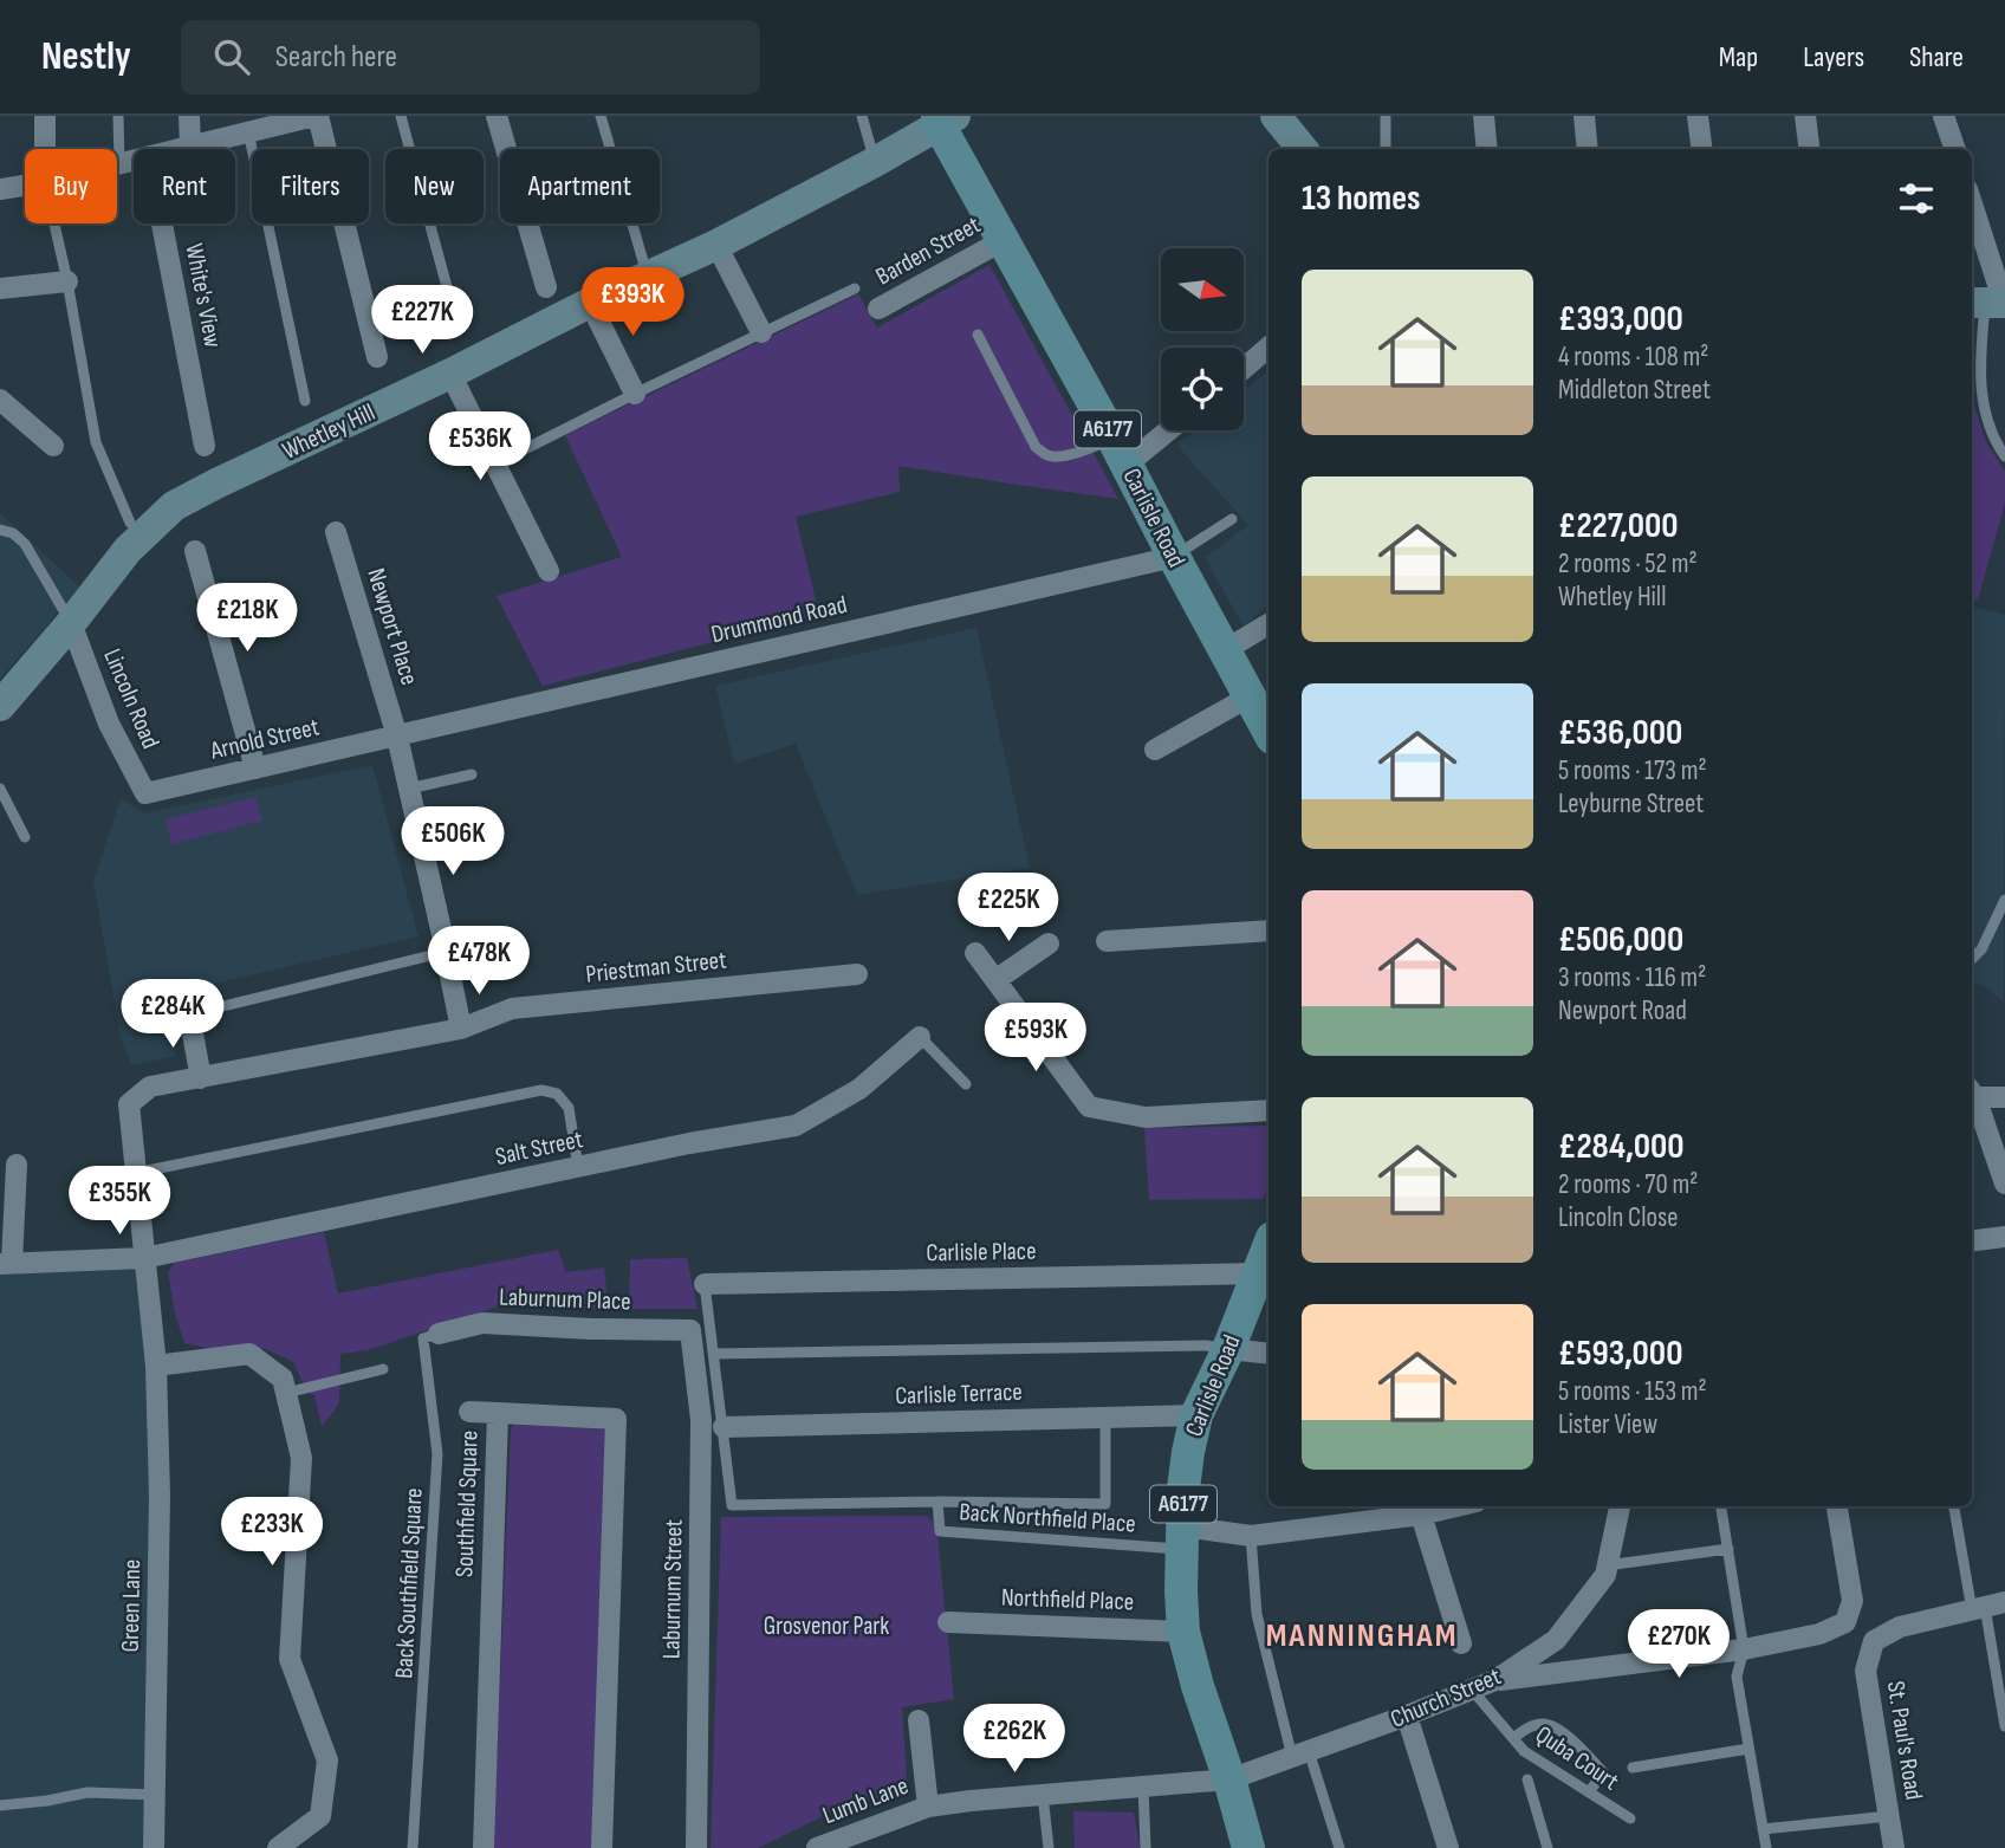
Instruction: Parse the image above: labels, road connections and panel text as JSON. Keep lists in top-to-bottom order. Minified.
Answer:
{"streets":{"main road":["A6177","Whetley Hill","Carlisle Road"],"street":["Barden Street","White's View","Drummond Road","Newport Place","Lincoln Road","Arnold Street","Priestman Street","Salt Street","Carlisle Place","Laburnum Place","Carlisle Terrace","Southfield Square","Laburnum Street","Northfield Place","Green Lane","Church Street","St. Paul's Road","Lumb Lane"],"lane":["Back Northfield Place","Back Southfield Square","Quba Court"]},"crossings":[["Barden Street","Carlisle Road"],["A6177","Carlisle Road"],["A6177","Church Street"],["A6177","Lumb Lane"],["Whetley Hill","Carlisle Road"],["Whetley Hill","Lincoln Road"],["Carlisle Road","Drummond Road"],["Carlisle Road","Carlisle Place"],["Carlisle Road","Carlisle Terrace"],["Carlisle Road","Back Northfield Place"],["Carlisle Road","Northfield Place"],["Carlisle Road","Church Street"],["Carlisle Road","Lumb Lane"],["Drummond Road","Newport Place"],["Drummond Road","Arnold Street"],["Newport Place","Arnold Street"],["Newport Place","Priestman Street"],["Lincoln Road","Arnold Street"],["Priestman Street","Green Lane"],["Salt Street","Green Lane"],["Laburnum Place","Back Southfield Square"],["Laburnum Place","Laburnum Street"],["Church Street","Quba Court"],["Church Street","Lumb Lane"]],"districts":["MANNINGHAM"],"parks":["Grosvenor Park"],"north":"right","page":{"header":"Nestly","search":"Search here","nav":["Map","Layers","Share"],"chip":["Buy","Rent","Filters","New","Apartment"],"heading":"13 homes","list":[{"name":"£393,000","note":"4 rooms · 108 m² · Middleton Street"},{"name":"£227,000","note":"2 rooms · 52 m² · Whetley Hill"},{"name":"£536,000","note":"5 rooms · 173 m² · Leyburne Street"},{"name":"£506,000","note":"3 rooms · 116 m² · Newport Road"},{"name":"£284,000","note":"2 rooms · 70 m² · Lincoln Close"},{"name":"£593,000","note":"5 rooms · 153 m² · Lister View"}],"price":["£393K","£227K","£536K","£218K","£506K","£225K","£478K","£284K","£593K","£355K","£233K","£270K","£262K"]}}
